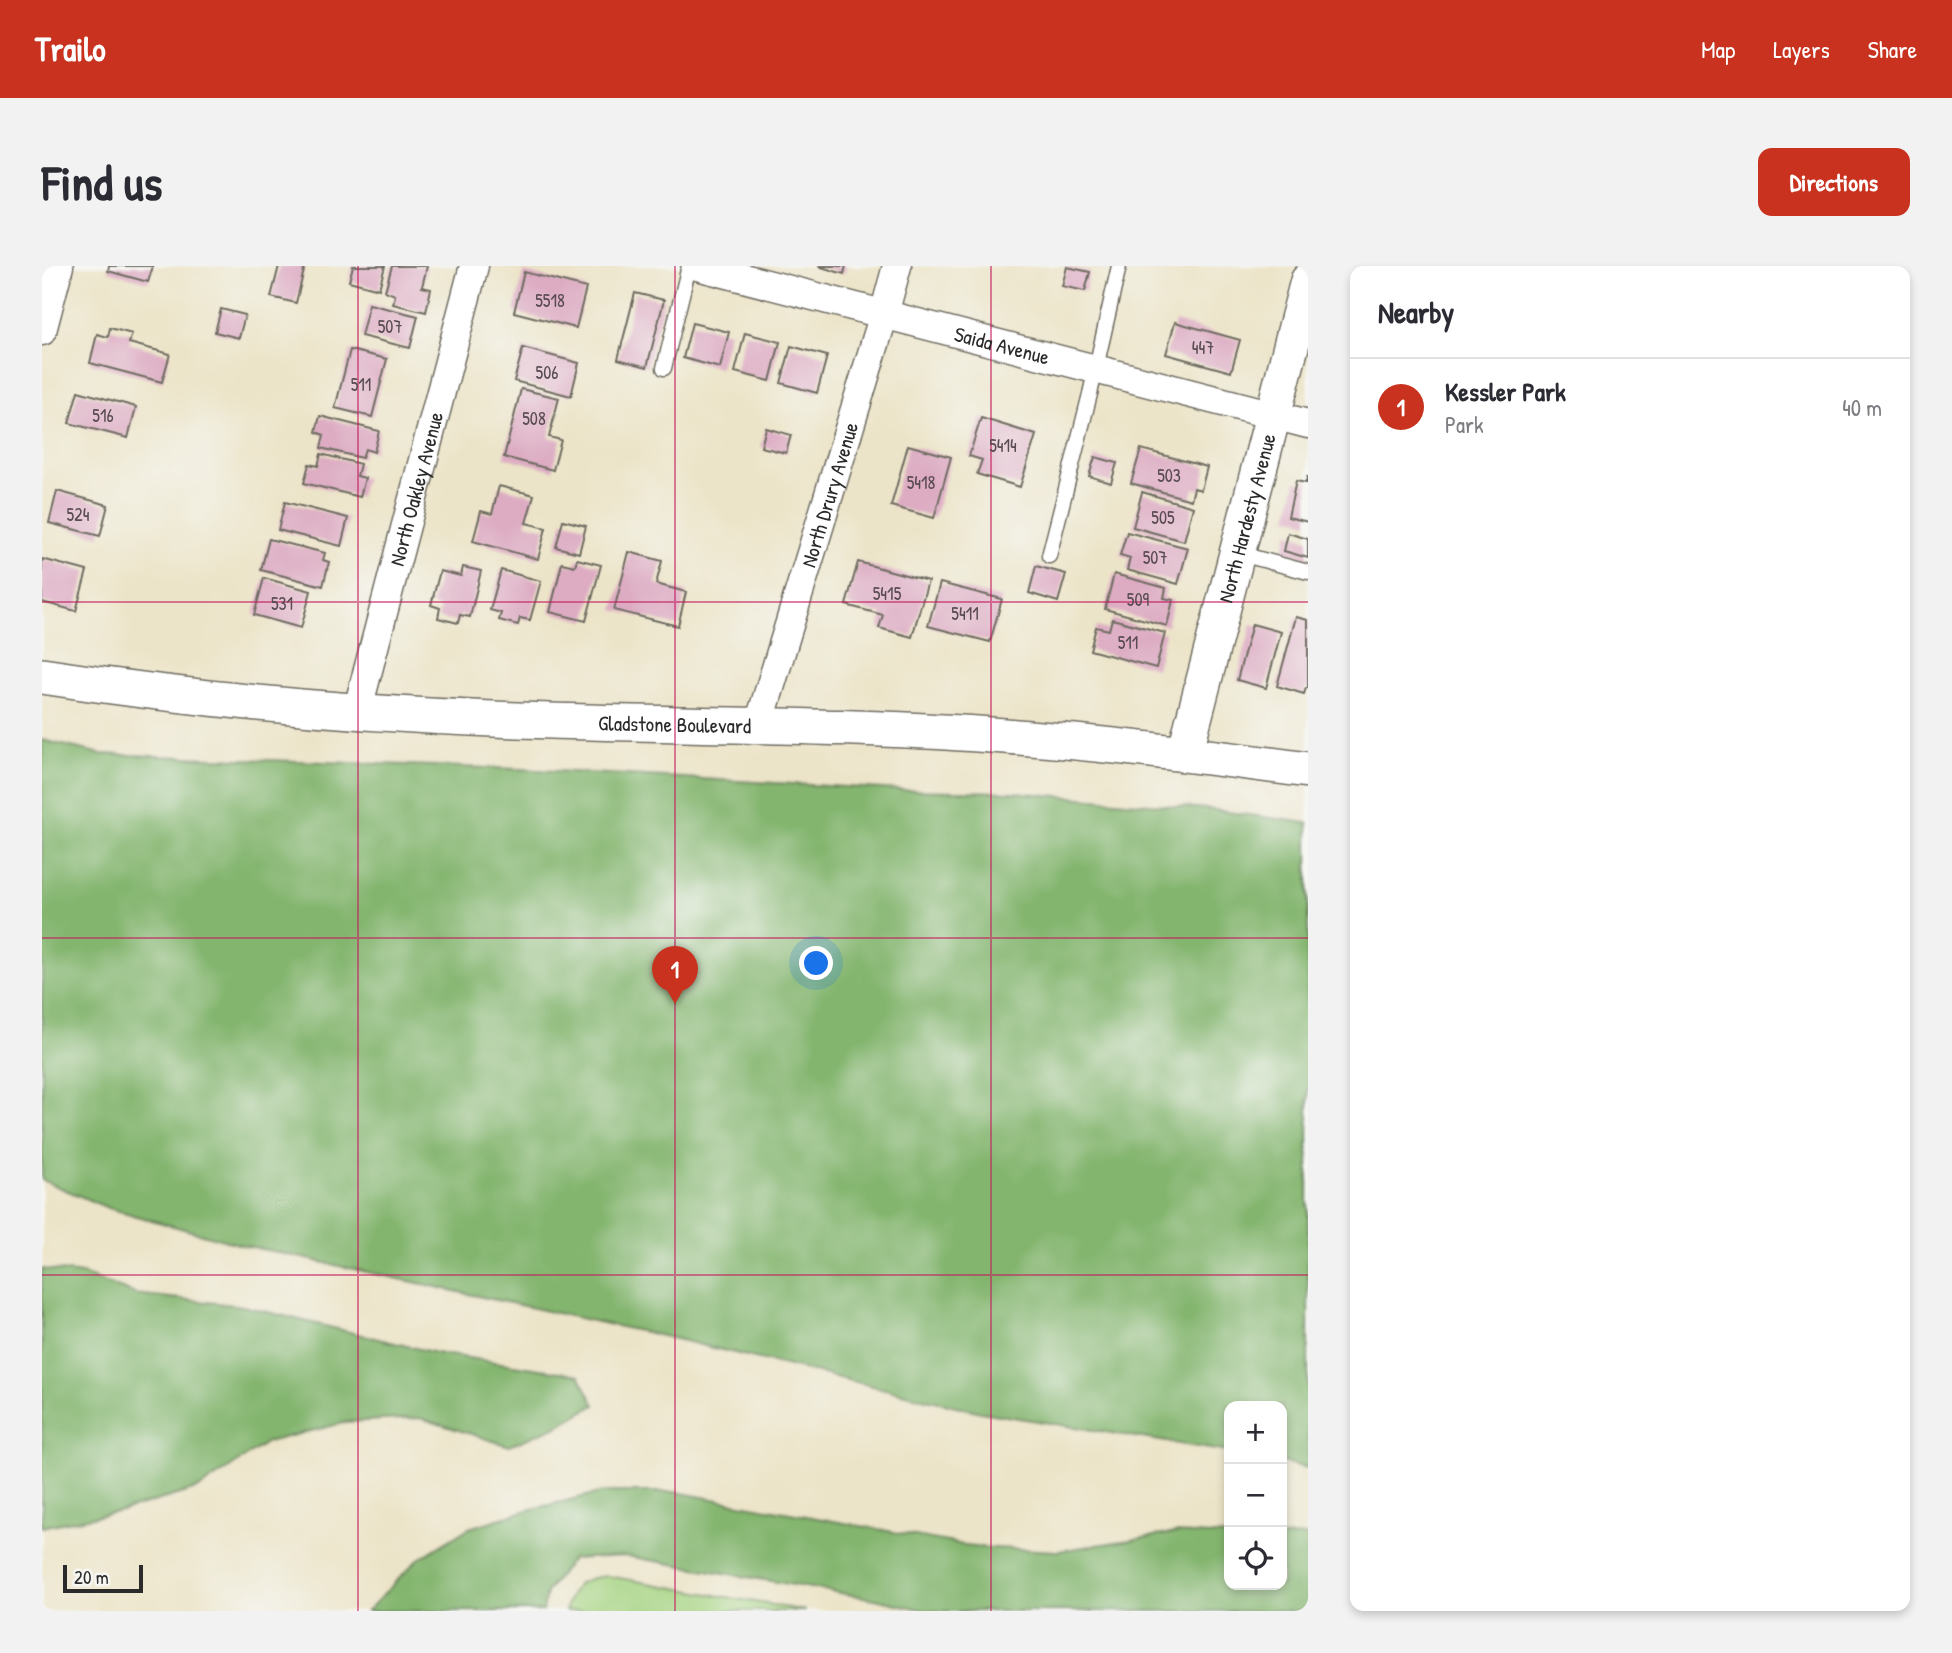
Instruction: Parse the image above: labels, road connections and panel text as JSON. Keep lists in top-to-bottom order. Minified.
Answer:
{"streets":{"street":["Saida Avenue","North Oakley Avenue","North Drury Avenue","North Hardesty Avenue","Gladstone Boulevard"]},"crossings":[["Saida Avenue","North Drury Avenue"],["Saida Avenue","North Hardesty Avenue"],["North Oakley Avenue","Gladstone Boulevard"],["North Drury Avenue","Gladstone Boulevard"],["North Hardesty Avenue","Gladstone Boulevard"]],"house_numbers":["5518","507","447","506","511","516","508","5414","503","5418","524","505","507","5415","509","531","5411","511"],"scale_bar":"20 m","page":{"header":"Trailo","nav":["Map","Layers","Share"],"buttons":"Directions","title":"Find us","heading":"Nearby","list":[{"mark":"1","name":"Kessler Park","note":"Park","value":"40 m"}],"pins":"1","map_buttons":["+","−"],"scale":"20 m"}}
